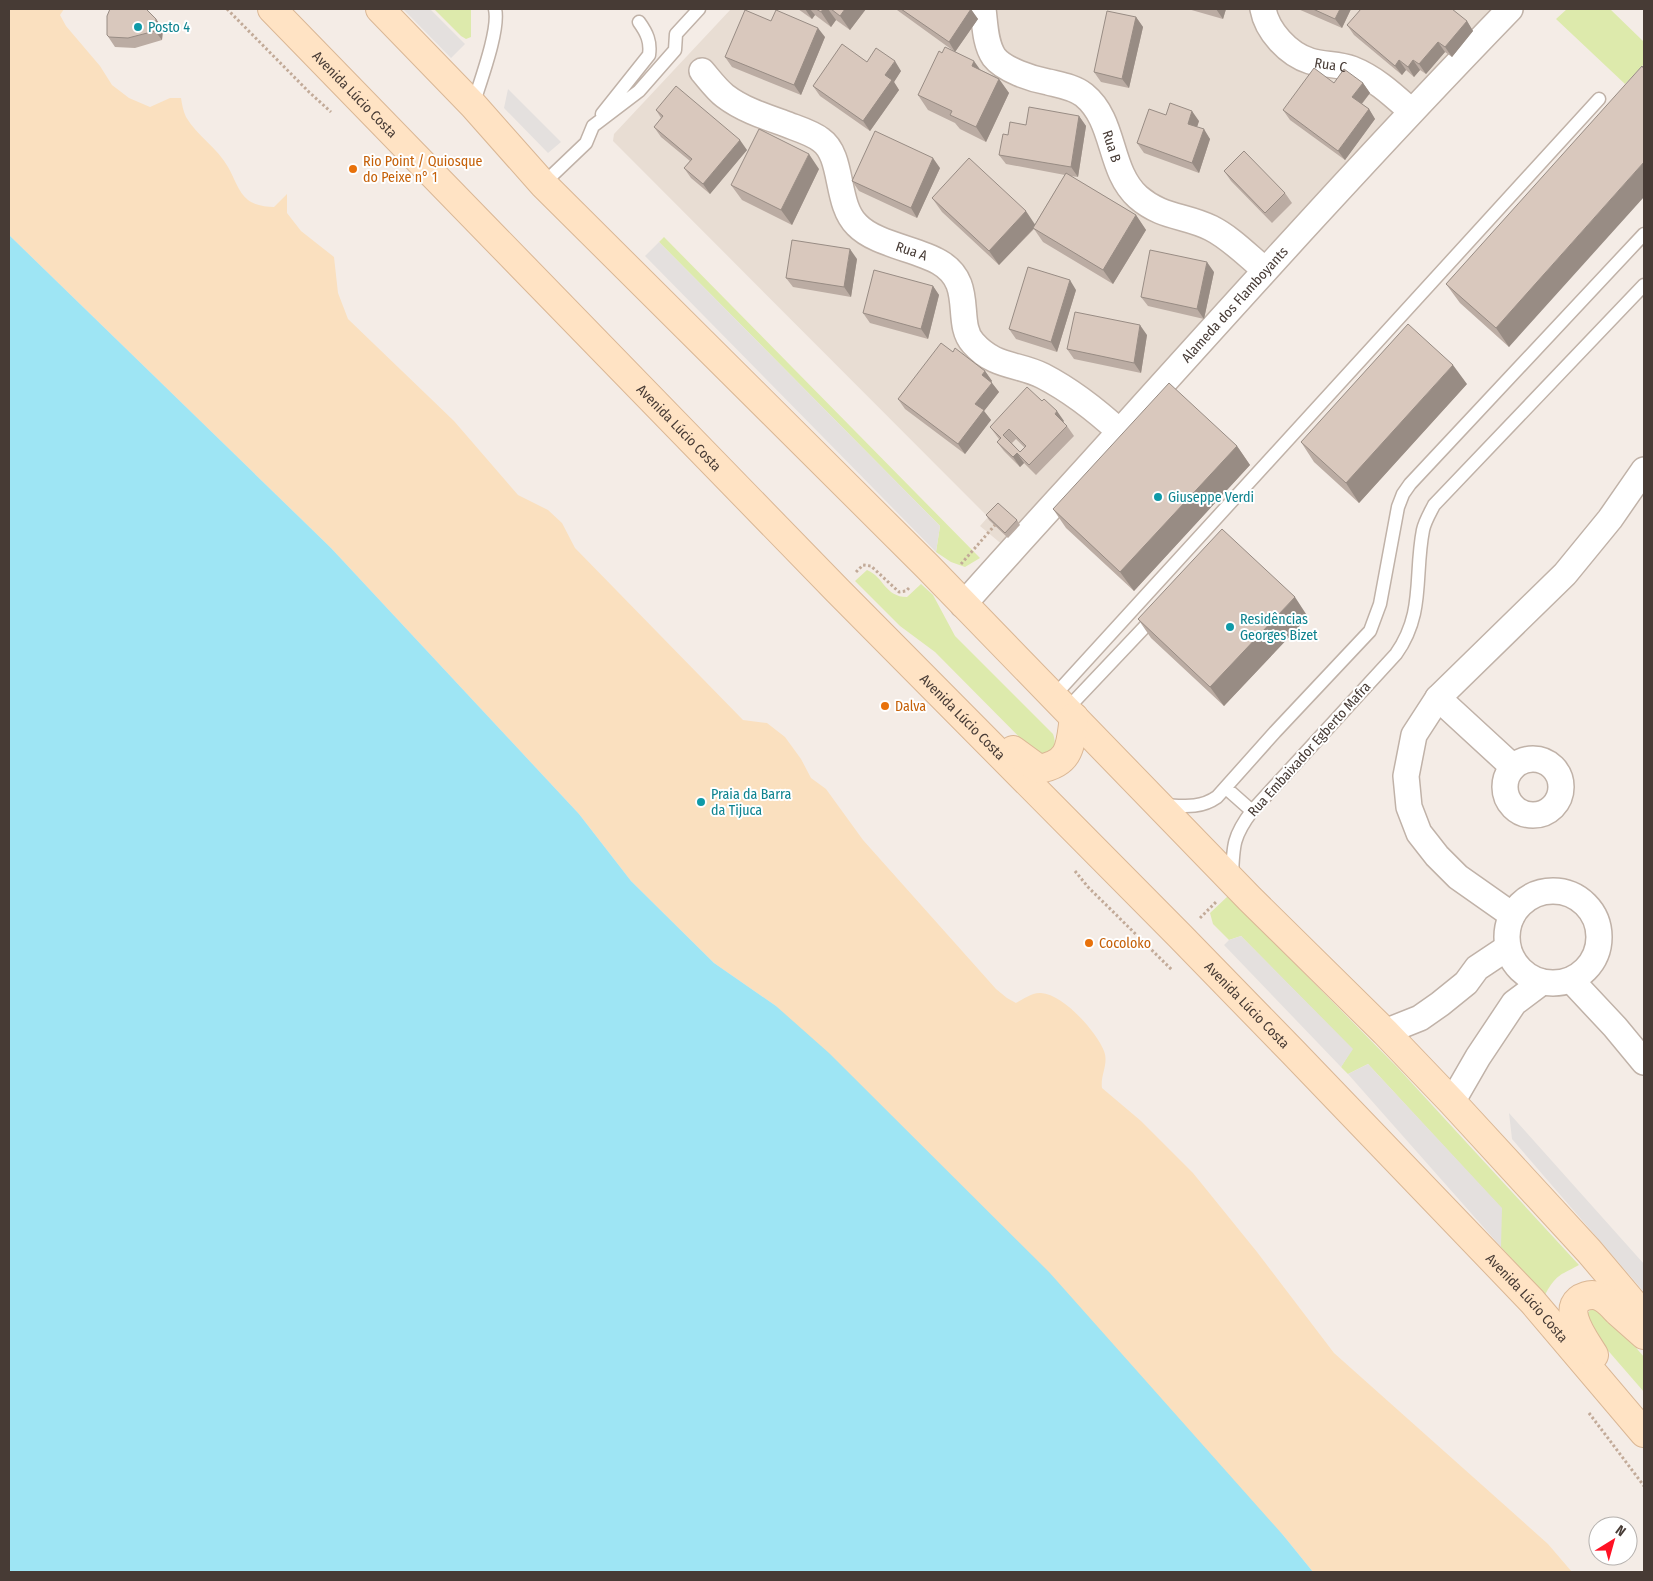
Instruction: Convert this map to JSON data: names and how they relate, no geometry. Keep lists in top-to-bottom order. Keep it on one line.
{"streets":{"main road":["Avenida Lúcio Costa"],"street":["Rua C","Rua B","Rua A","Alameda dos Flamboyants"],"lane":["Rua Embaixador Egberto Mafra"]},"crossings":[["Rua C","Alameda dos Flamboyants"],["Rua B","Alameda dos Flamboyants"],["Rua A","Alameda dos Flamboyants"]],"places":["Posto 4","Rio Point / Quiosque do Peixe n° 1","Giuseppe Verdi","Residências Georges Bizet","Dalva","Praia da Barra da Tijuca","Cocoloko"],"north":"top right"}
